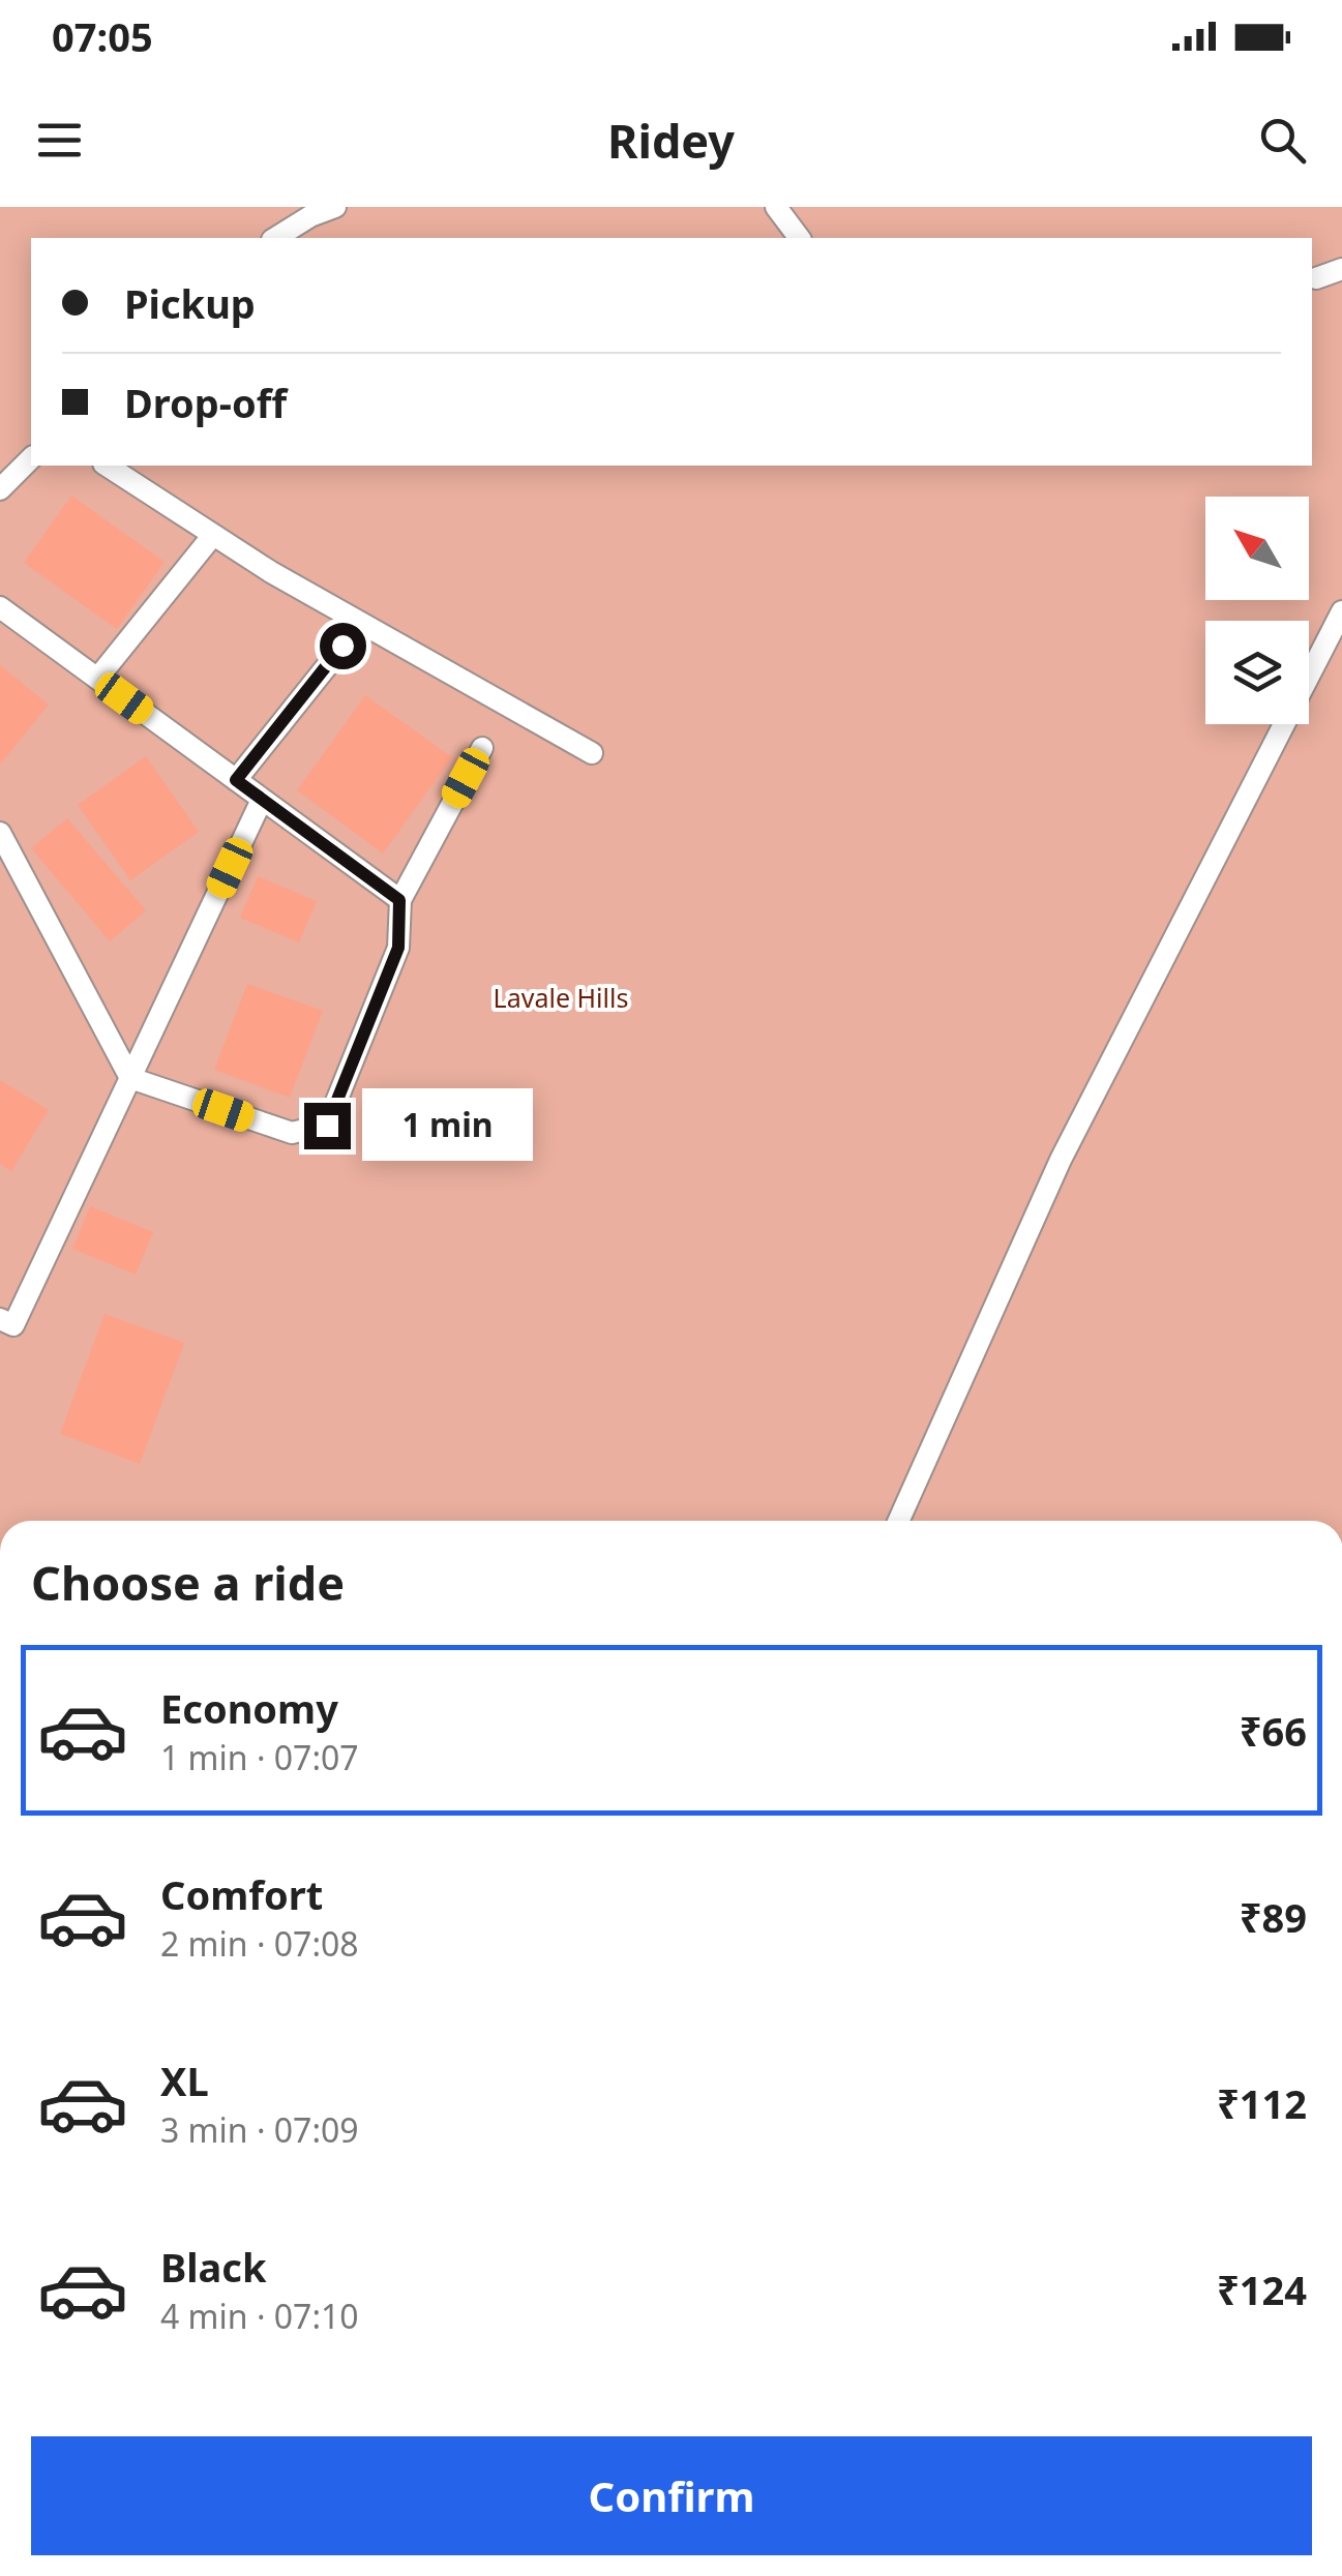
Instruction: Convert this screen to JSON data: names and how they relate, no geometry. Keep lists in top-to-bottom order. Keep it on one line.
{"parks":["Lavale Hills"],"north":"top left","page":{"status":"07:05","header":"Ridey","banner":["Pickup","Drop-off"],"bubble":"1 min","heading":"Choose a ride","list":[{"name":"Economy","note":"1 min · 07:07","value":"₹66"},{"name":"Comfort","note":"2 min · 07:08","value":"₹89"},{"name":"XL","note":"3 min · 07:09","value":"₹112"},{"name":"Black","note":"4 min · 07:10","value":"₹124"}],"buttons":"Confirm"}}
